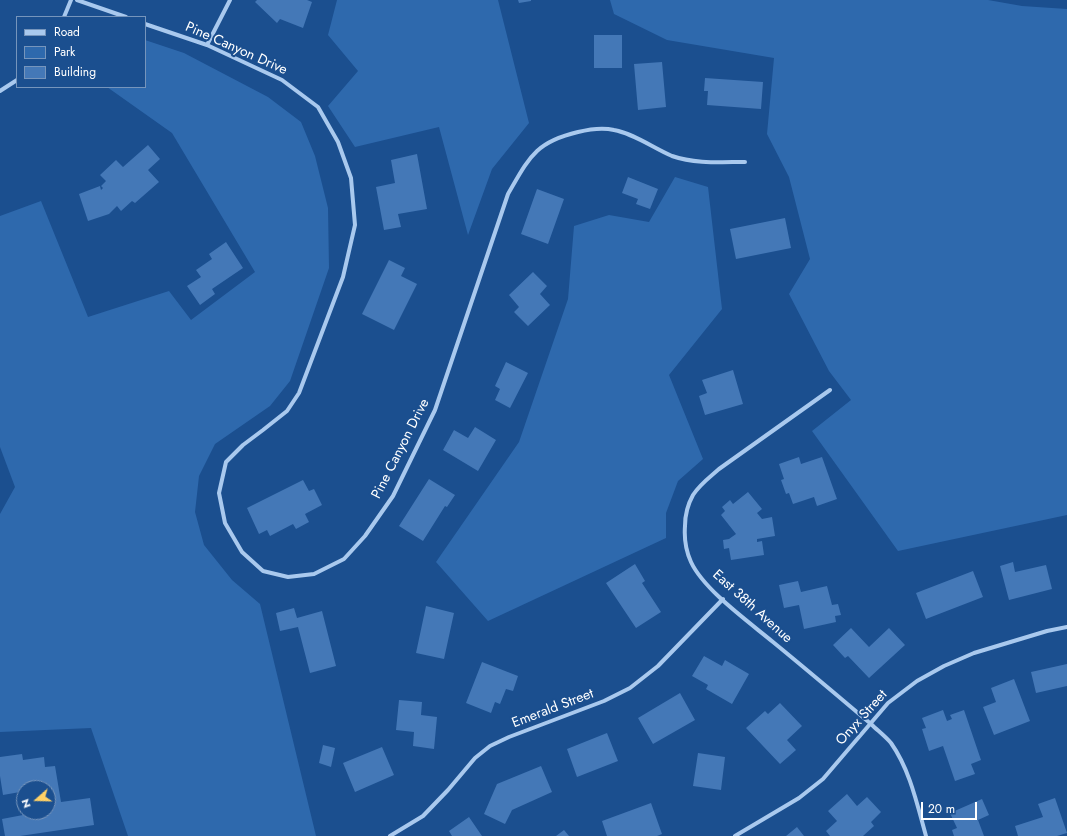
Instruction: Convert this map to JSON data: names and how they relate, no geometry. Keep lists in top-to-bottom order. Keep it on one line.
{"streets":{"street":["Pine Canyon Drive","East 38th Avenue","Emerald Street","Onyx Street"]},"crossings":[["East 38th Avenue","Emerald Street"],["East 38th Avenue","Onyx Street"]],"legend":["Road","Park","Building"],"scale_bar":"20 m","north":"left"}
